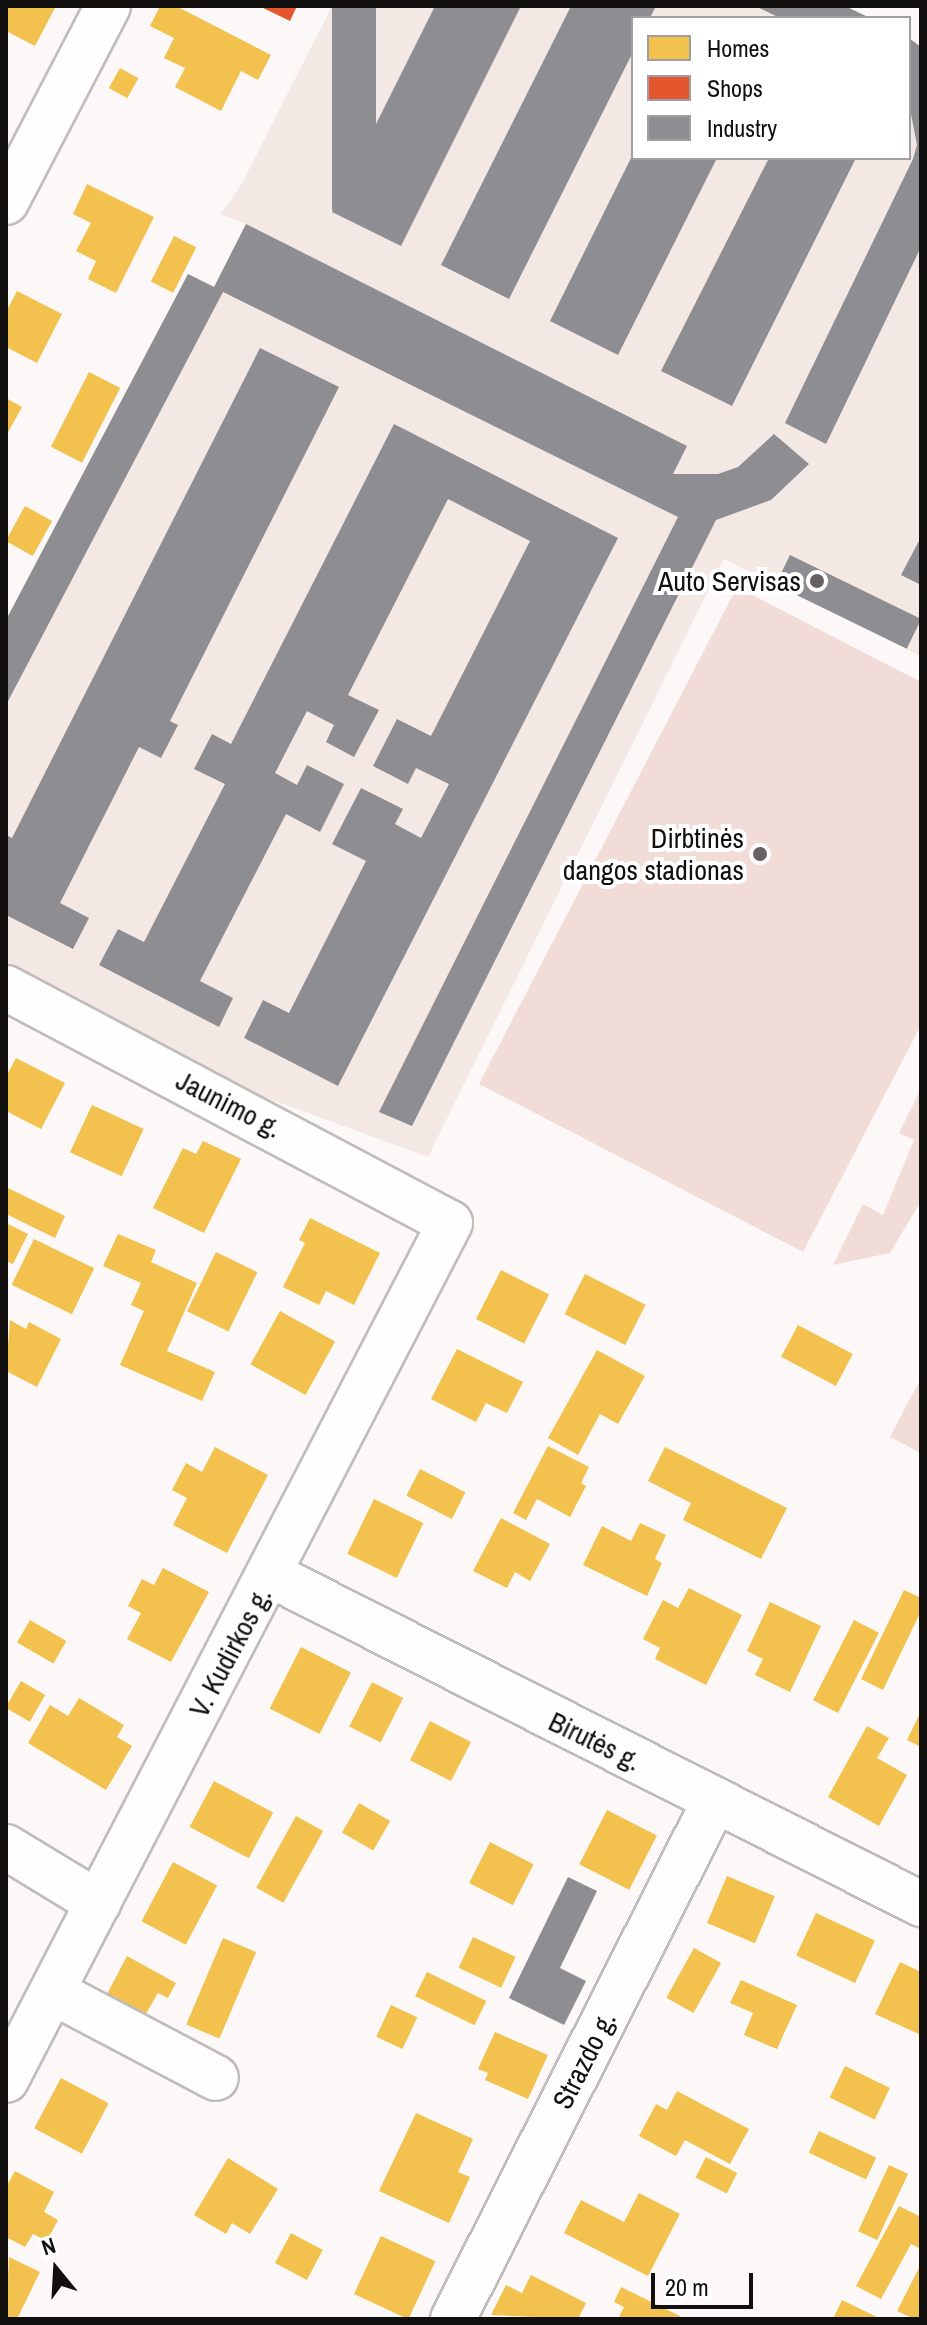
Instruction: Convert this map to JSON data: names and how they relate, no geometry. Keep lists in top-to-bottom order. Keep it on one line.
{"streets":{"street":["Jaunimo g.","V. Kudirkos g.","Birutės g.","Strazdo g."]},"crossings":[["Jaunimo g.","V. Kudirkos g."],["V. Kudirkos g.","Birutės g."],["Birutės g.","Strazdo g."]],"places":["Auto Servisas","Dirbtinės dangos stadionas"],"legend":["Homes","Shops","Industry"],"scale_bar":"20 m","north":"top"}
